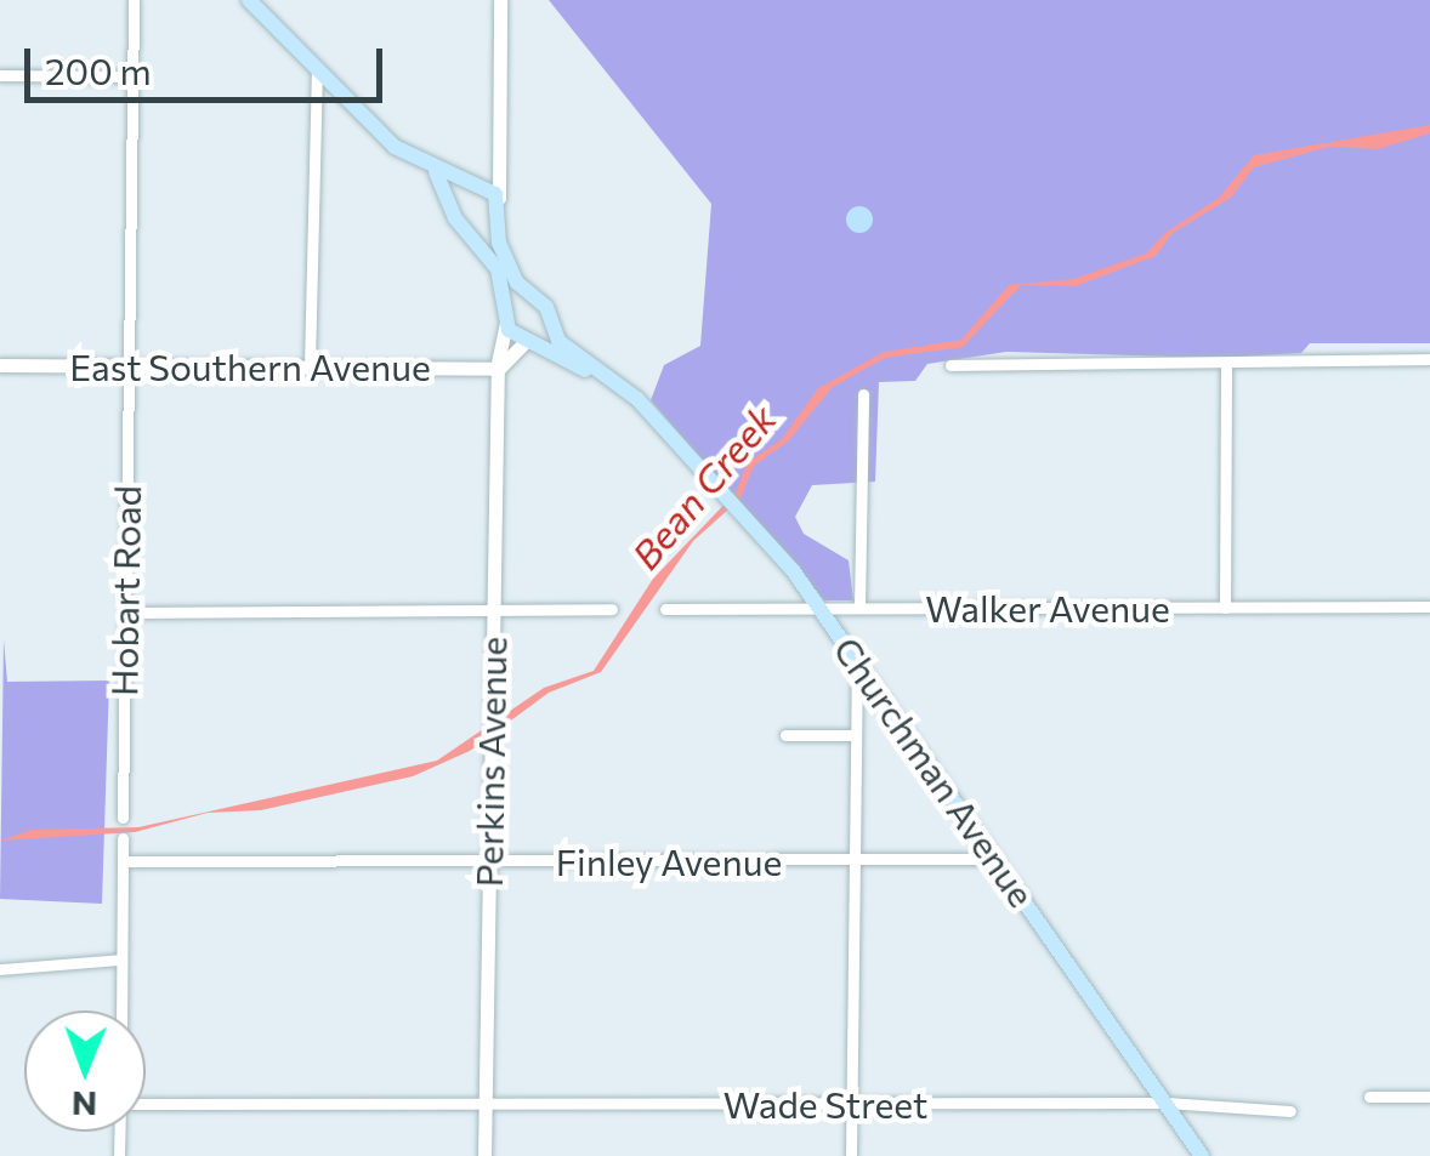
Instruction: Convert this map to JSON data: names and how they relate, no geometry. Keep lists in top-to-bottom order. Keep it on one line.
{"streets":{"main road":["Churchman Avenue"],"street":["East Southern Avenue","Hobart Road","Walker Avenue","Perkins Avenue","Finley Avenue","Wade Street"]},"crossings":[["East Southern Avenue","Hobart Road"],["East Southern Avenue","Perkins Avenue"],["Walker Avenue","Churchman Avenue"],["Perkins Avenue","Churchman Avenue"],["Perkins Avenue","Finley Avenue"],["Perkins Avenue","Wade Street"],["Churchman Avenue","Finley Avenue"],["Churchman Avenue","Wade Street"]],"water":["Bean Creek"],"scale_bar":"200 m","north":"bottom"}
